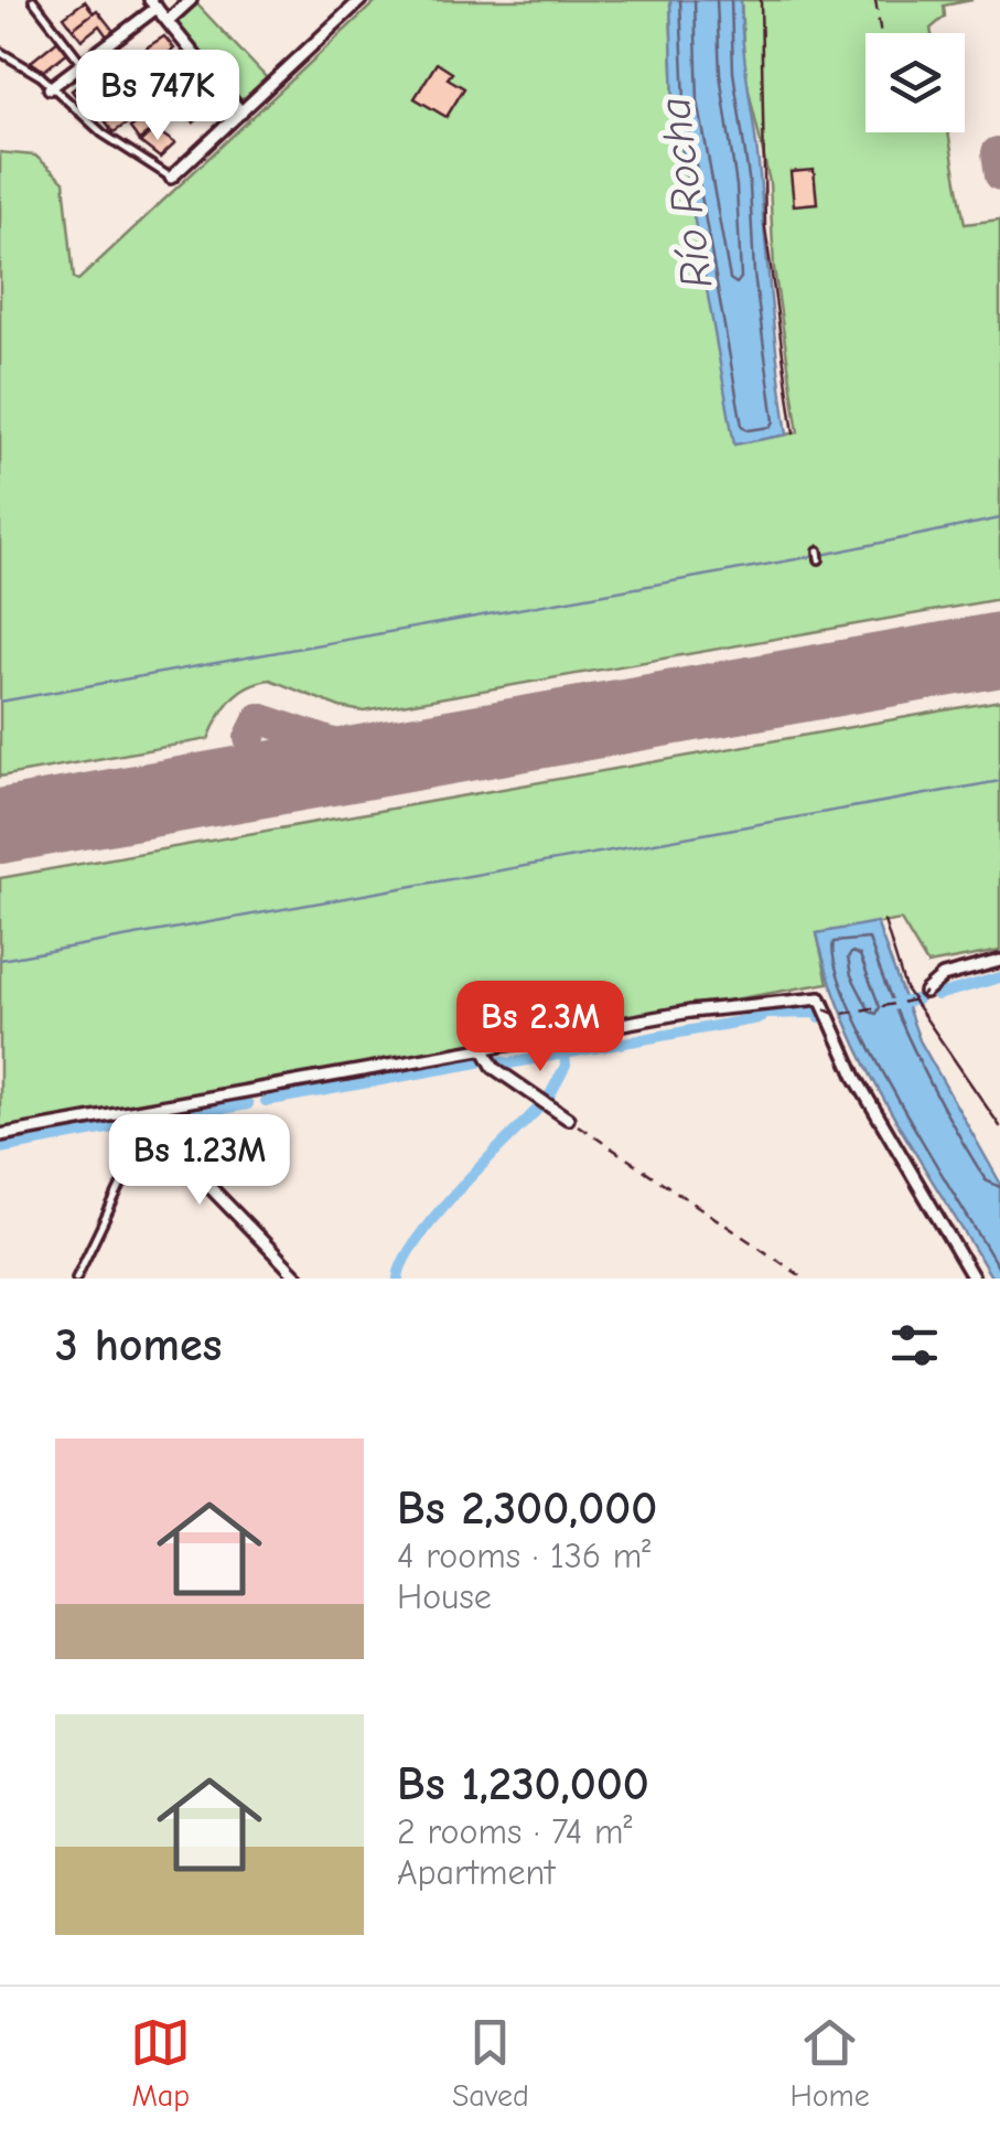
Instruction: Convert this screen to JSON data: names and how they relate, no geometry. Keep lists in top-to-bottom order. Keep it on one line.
{"water":["Río Rocha"],"page":{"price":["Bs 747K","Bs 2.3M","Bs 1.23M"],"heading":"3 homes","list":[{"name":"Bs 2,300,000","note":"4 rooms · 136 m² · House"},{"name":"Bs 1,230,000","note":"2 rooms · 74 m² · Apartment"}],"tabs":["Map","Saved","Home"]}}
